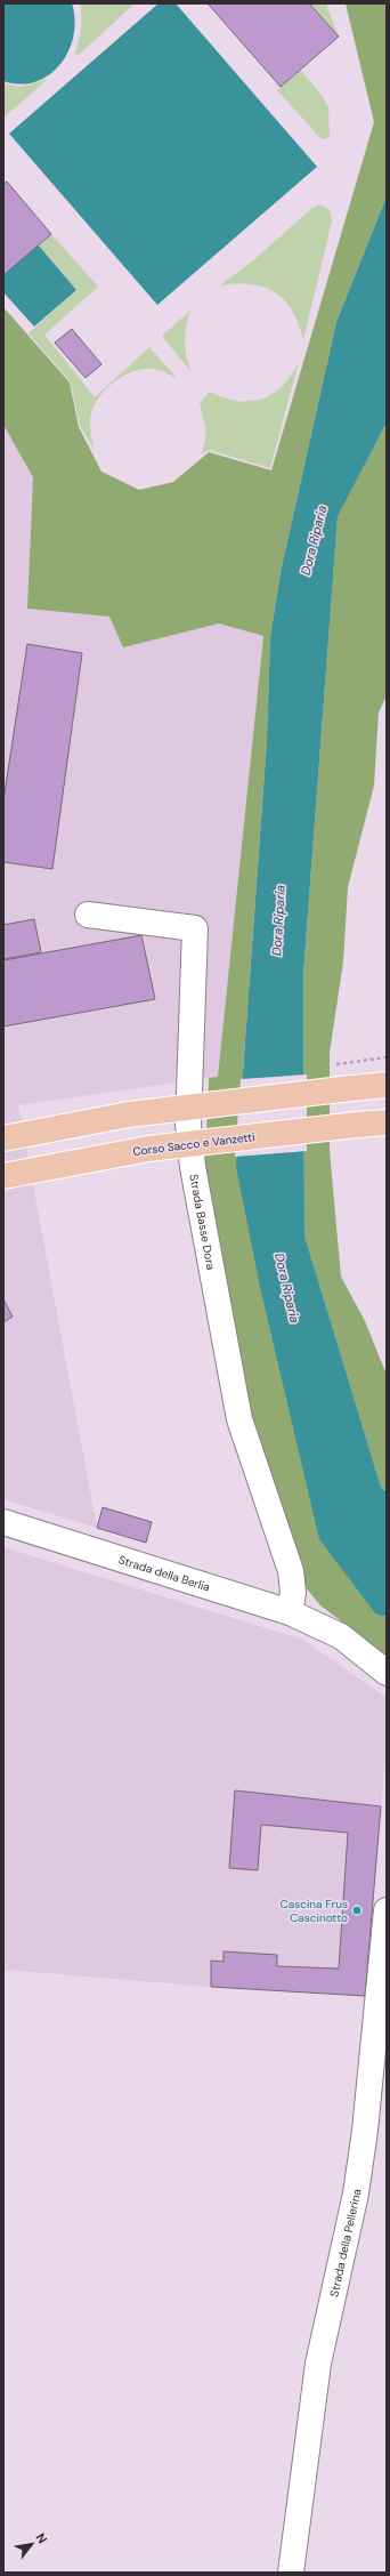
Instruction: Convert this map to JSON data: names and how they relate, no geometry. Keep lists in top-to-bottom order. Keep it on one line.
{"streets":{"main road":["Corso Sacco e Vanzetti"],"street":["Strada Basse Dora","Strada della Berlia","Strada della Pellerina"]},"crossings":[["Strada Basse Dora","Strada della Berlia"]],"water":["Dora Riparia"],"places":["Cascina Frus Cascinotto"],"north":"top right"}
